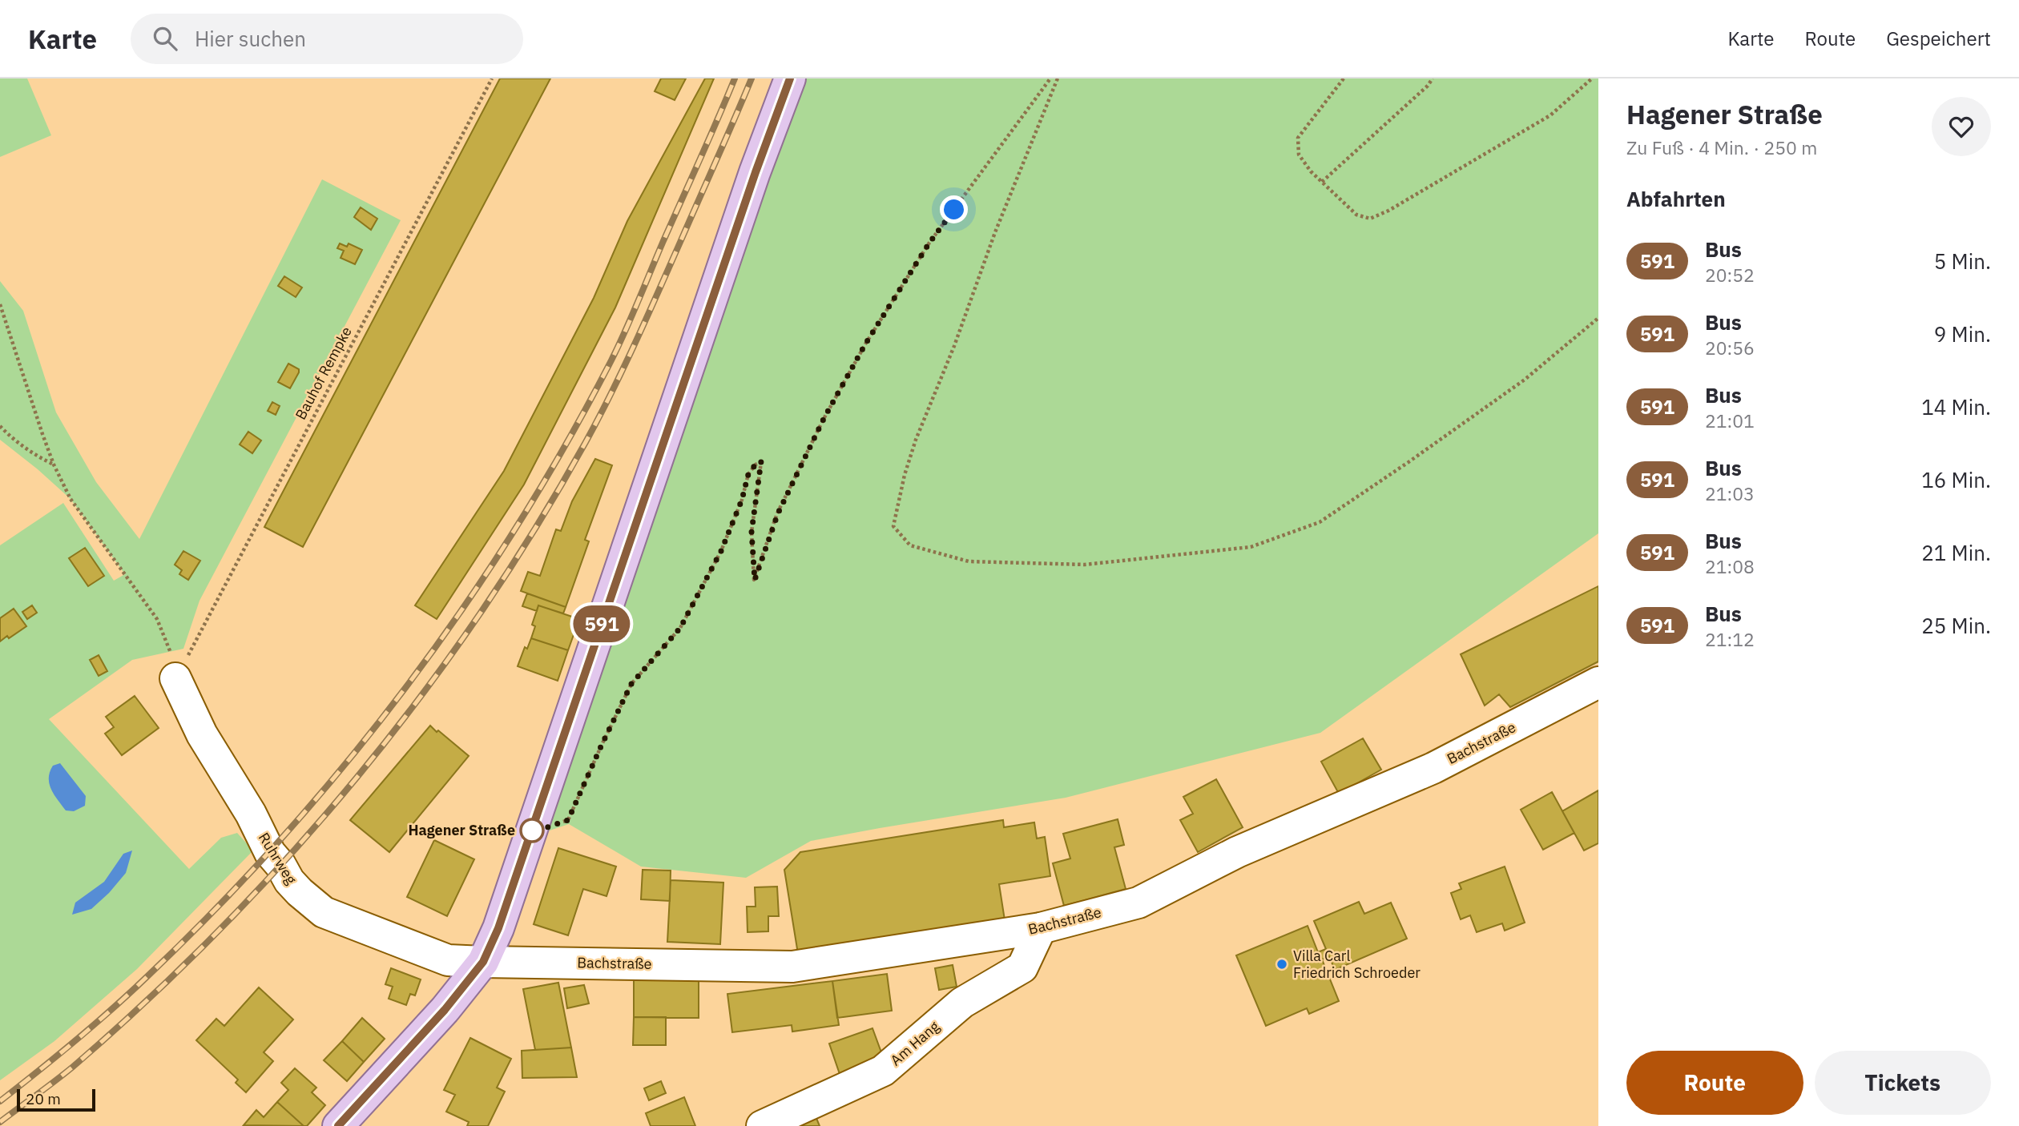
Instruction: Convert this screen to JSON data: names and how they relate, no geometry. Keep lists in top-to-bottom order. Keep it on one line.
{"streets":{"street":["Bachstraße","Ruhrweg","Am Hang"],"path":["Bauhof Rempke"]},"crossings":[["Bauhof Rempke","Ruhrweg"],["Bachstraße","Ruhrweg"],["Bachstraße","Am Hang"]],"places":["Hagener Straße","Villa Carl Friedrich Schroeder"],"lines":["bus line 591"],"scale_bar":"20 m","page":{"header":"Karte","search":"Hier suchen","nav":["Karte","Route","Gespeichert"],"on_map":"591","heading":[["Hagener Straße","Zu Fuß · 4 Min. · 250 m"],"Abfahrten"],"list":[{"mark":"591","name":"Bus","note":"20:52","value":"5 Min."},{"mark":"591","name":"Bus","note":"20:56","value":"9 Min."},{"mark":"591","name":"Bus","note":"21:01","value":"14 Min."},{"mark":"591","name":"Bus","note":"21:03","value":"16 Min."},{"mark":"591","name":"Bus","note":"21:08","value":"21 Min."},{"mark":"591","name":"Bus","note":"21:12","value":"25 Min."}],"buttons":["Route","Tickets"],"scale":"20 m"}}
